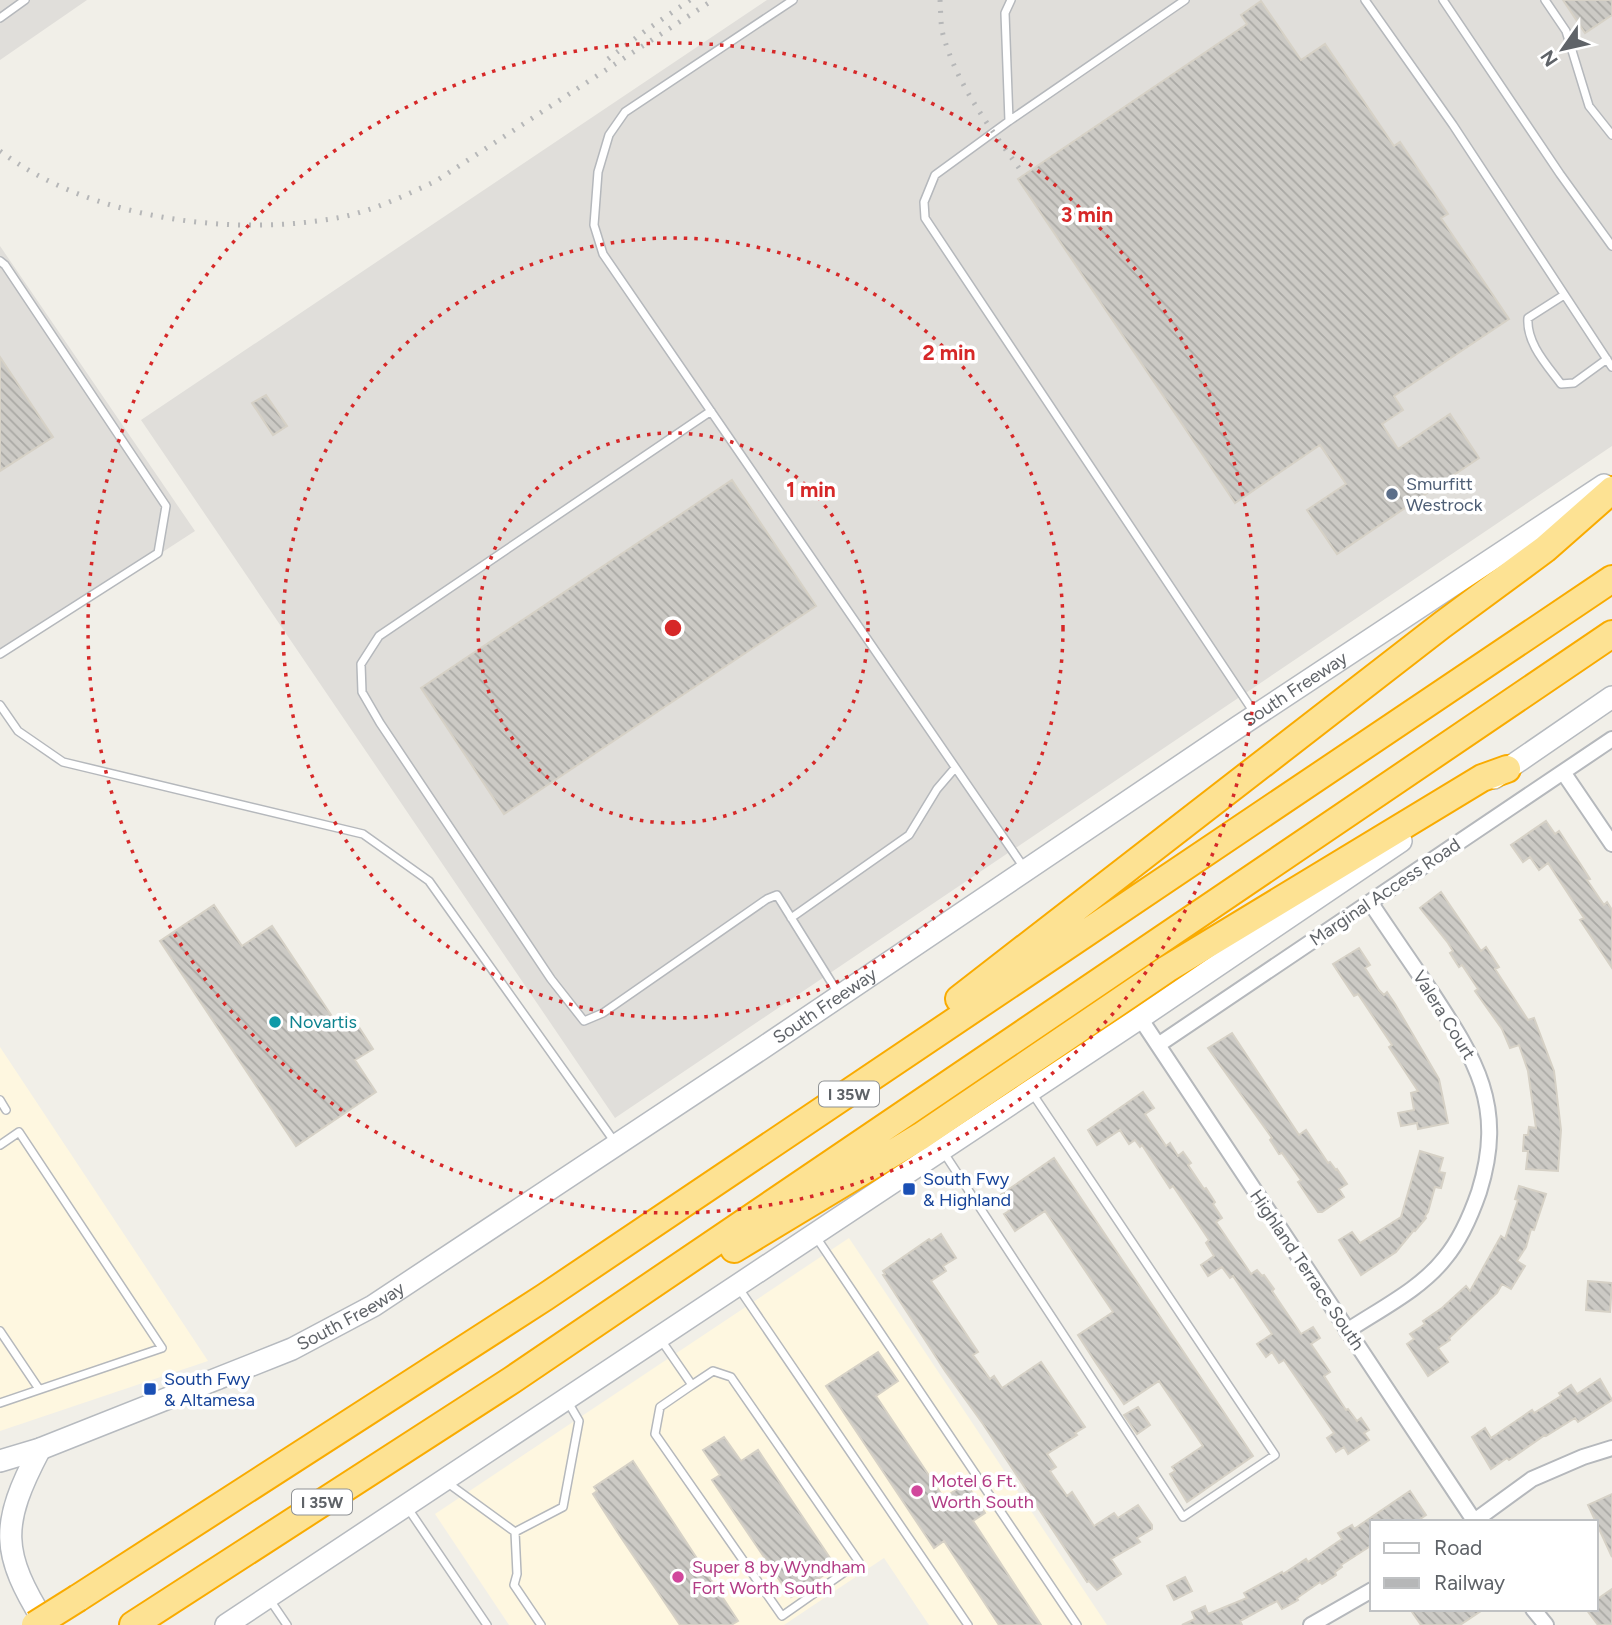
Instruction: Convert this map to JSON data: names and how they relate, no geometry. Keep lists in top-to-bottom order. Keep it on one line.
{"streets":{"highway":["I 35W"],"main road":["South Freeway"],"street":["Marginal Access Road","Valera Court","Highland Terrace South"]},"crossings":[["Marginal Access Road","Valera Court"],["Marginal Access Road","Highland Terrace South"],["Valera Court","Highland Terrace South"]],"places":{"other":["Smurfitt Westrock","Novartis","Motel 6 Ft. Worth South","Super 8 by Wyndham Fort Worth South"],"transit":["South Fwy & Highland","South Fwy & Altamesa"]},"legend":["Road","Railway"],"north":"bottom left","rings":["3 min","2 min","1 min"]}
